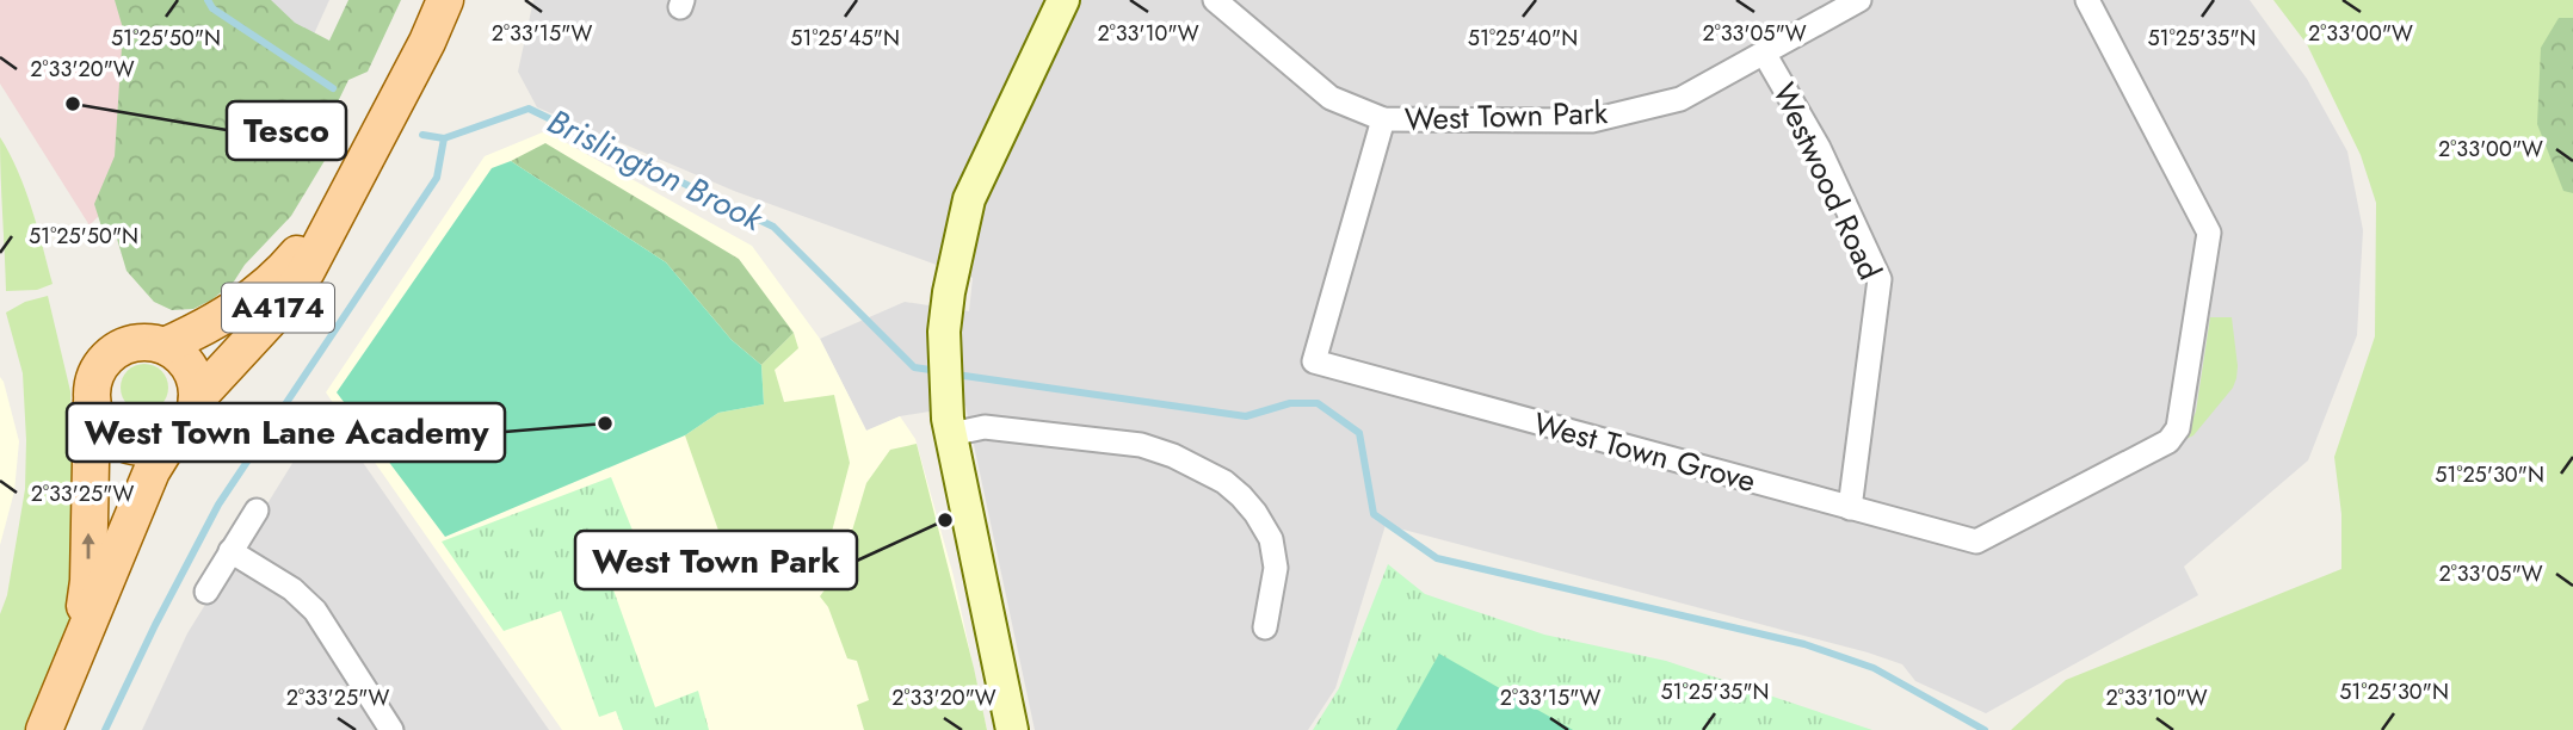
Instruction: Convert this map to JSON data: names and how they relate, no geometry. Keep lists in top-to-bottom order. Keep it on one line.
{"streets":{"main road":["A4174"],"street":["West Town Park","Westwood Road","West Town Grove"]},"crossings":[["West Town Park","Westwood Road"],["West Town Park","West Town Grove"],["Westwood Road","West Town Grove"]],"water":["Brislington Brook"],"places":["Tesco","West Town Lane Academy","West Town Park"],"coordinates":["2°33'15\"W","2°33'10\"W","2°33'05\"W","2°33'00\"W","51°25'50\"N","51°25'45\"N","51°25'40\"N","51°25'35\"N","2°33'20\"W","51°25'30\"N","2°33'25\"W"]}
